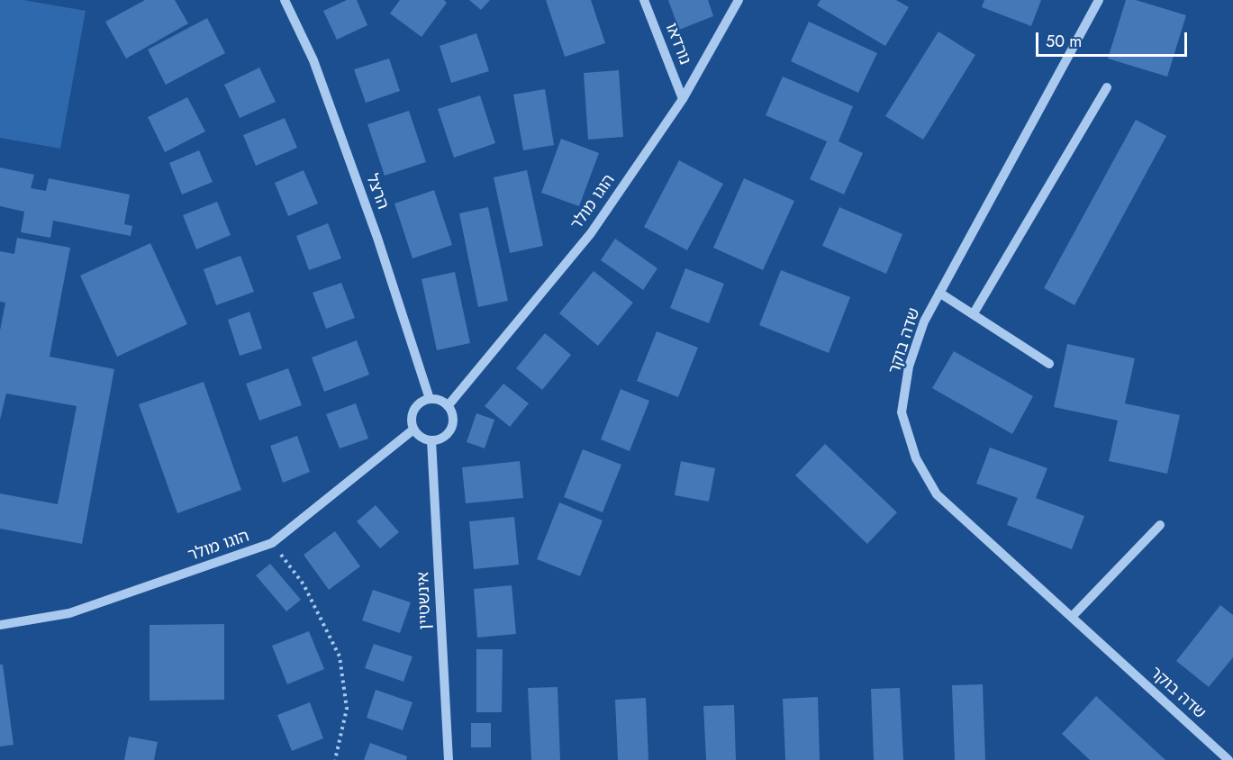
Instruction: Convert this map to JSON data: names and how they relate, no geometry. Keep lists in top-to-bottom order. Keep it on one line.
{"streets":{"street":["נורדאו","הרצל","הוגו מולר","שדה בוקר","אינשטיין"]},"crossings":[["נורדאו","הוגו מולר"],["הרצל","הוגו מולר"],["הרצל","אינשטיין"],["הוגו מולר","אינשטיין"]],"scale_bar":"50 m"}
